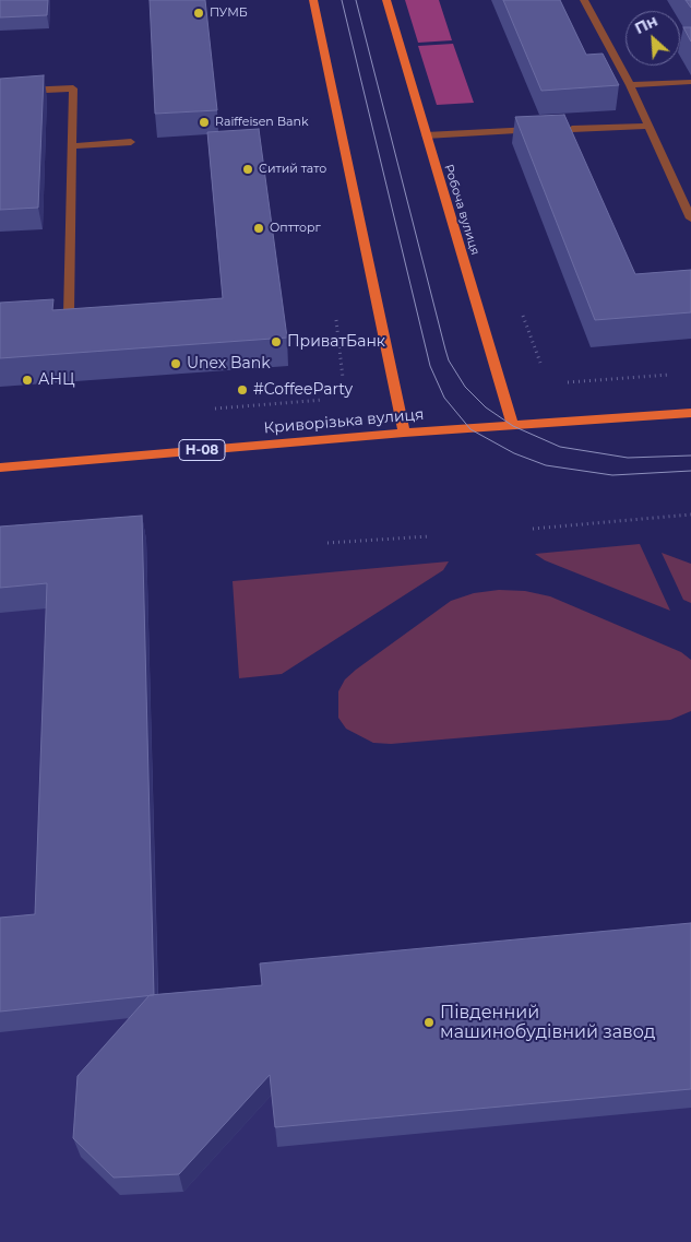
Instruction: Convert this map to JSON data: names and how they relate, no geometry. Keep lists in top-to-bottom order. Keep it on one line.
{"streets":{"main road":["Робоча вулиця","Криворізька вулиця","Н-08"]},"crossings":[["Робоча вулиця","Криворізька вулиця"]],"places":["ПУМБ","Raiffeisen Bank","Ситий тато","Оптторг","ПриватБанк","Unex Bank","АНЦ","#CoffeeParty","Південний машинобудівний завод"],"north":"top left"}
